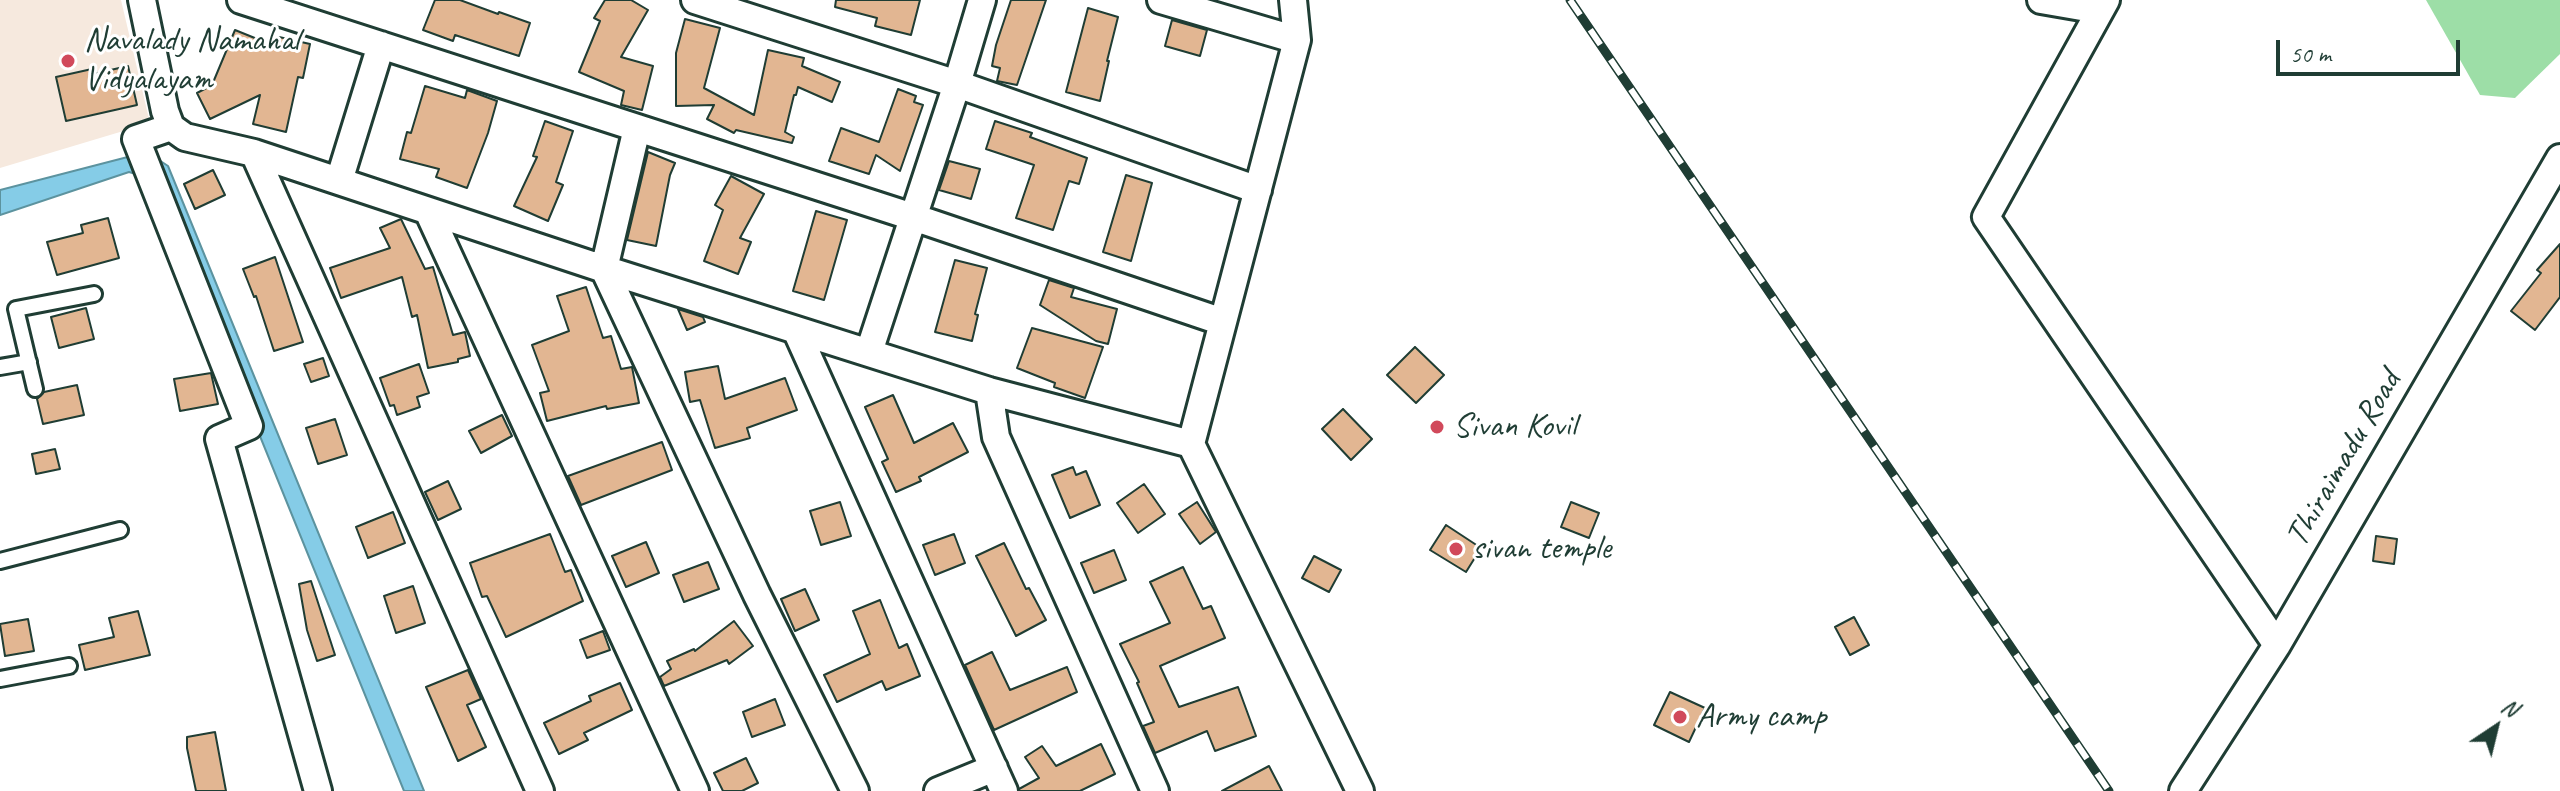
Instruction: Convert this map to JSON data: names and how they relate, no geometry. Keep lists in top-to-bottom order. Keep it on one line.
{"streets":{"street":["Thiraimadu Road"]},"places":["Navalady Namahal Vidyalayam","Sivan Kovil","sivan temple","Army camp"],"scale_bar":"50 m","north":"top right"}
